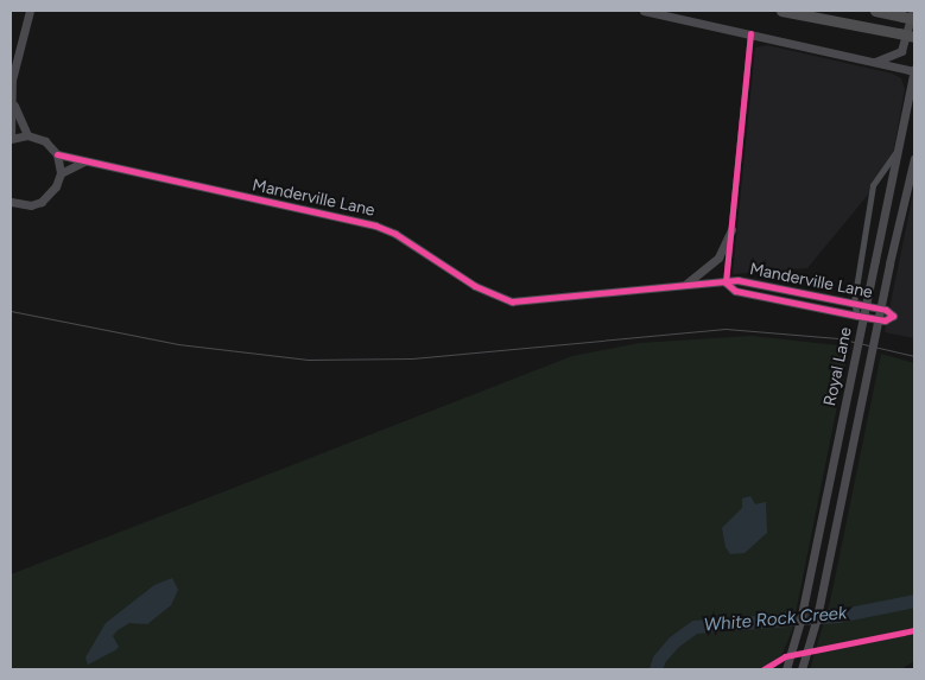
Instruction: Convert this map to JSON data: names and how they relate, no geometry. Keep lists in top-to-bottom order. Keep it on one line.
{"streets":{"main road":["Manderville Lane","Royal Lane"]},"crossings":[["Manderville Lane","Royal Lane"]],"water":["White Rock Creek"]}
